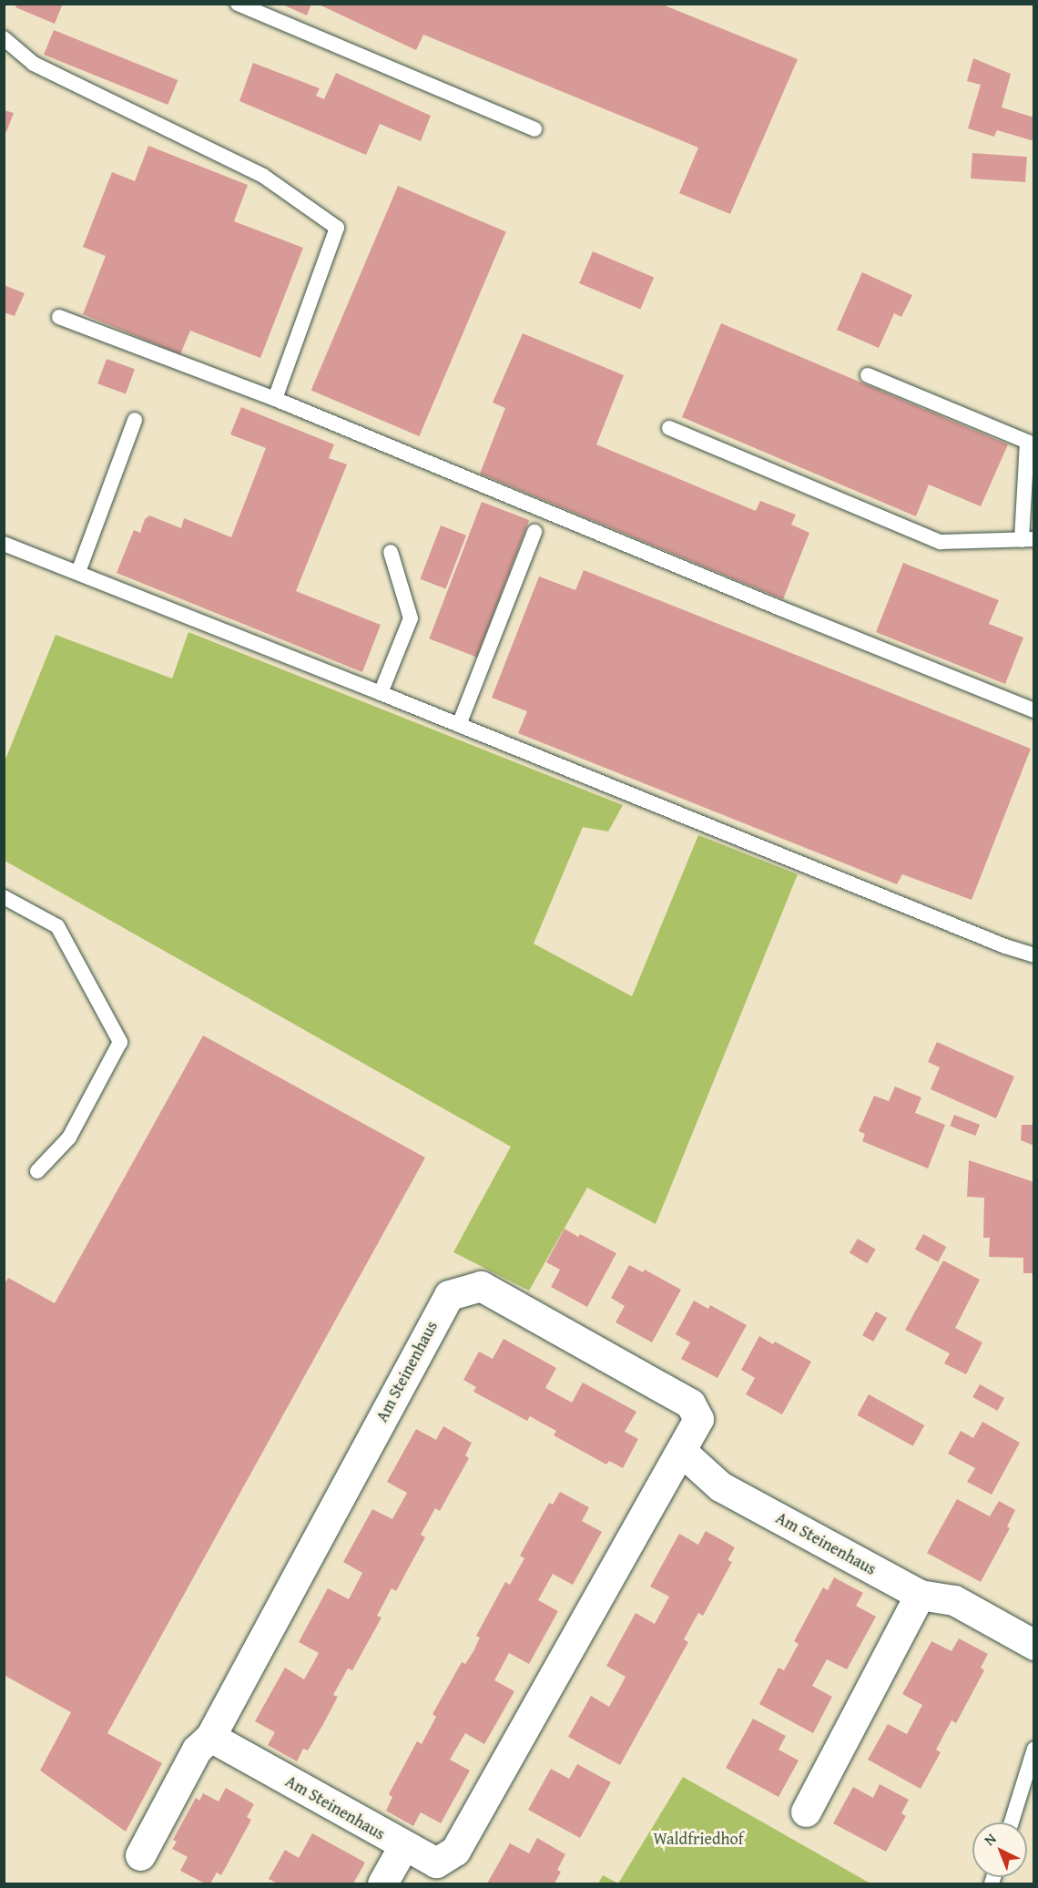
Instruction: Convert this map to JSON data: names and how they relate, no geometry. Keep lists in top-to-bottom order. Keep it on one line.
{"streets":{"street":["Am Steinenhaus"]},"parks":["Waldfriedhof"],"north":"top left"}
